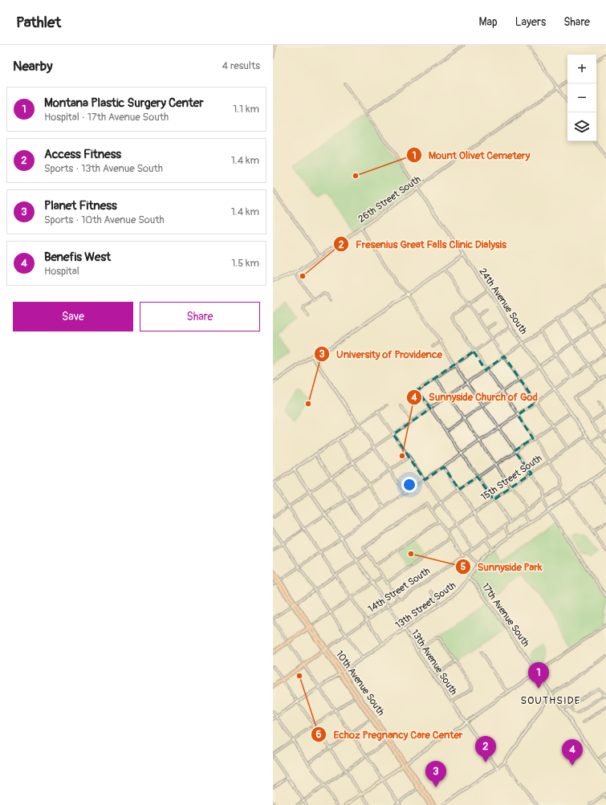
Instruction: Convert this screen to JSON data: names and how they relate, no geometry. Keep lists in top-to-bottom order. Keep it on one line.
{"streets":{"main road":["14th Street South","10th Avenue South"],"street":["26th Street South","24th Avenue South","15th Street South","13th Street South","17th Avenue South","13th Avenue South"]},"crossings":[["26th Street South","24th Avenue South"],["24th Avenue South","15th Street South"],["14th Street South","13th Avenue South"],["14th Street South","10th Avenue South"],["13th Street South","17th Avenue South"],["13th Street South","13th Avenue South"],["13th Street South","10th Avenue South"]],"districts":["SOUTHSIDE"],"places":["Mount Olivet Cemetery","Fresenius Great Falls Clinic Dialysis","University of Providence","Sunnyside Church of God","Sunnyside Park","Echoz Pregnancy Care Center"],"page":{"header":"Pathlet","nav":["Map","Layers","Share"],"heading":["Nearby","4 results"],"map_buttons":["+","−"],"list":[{"mark":"1","name":"Montana Plastic Surgery Center","note":"Hospital · 17th Avenue South","value":"1.1 km"},{"mark":"2","name":"Access Fitness","note":"Sports · 13th Avenue South","value":"1.4 km"},{"mark":"3","name":"Planet Fitness","note":"Sports · 10th Avenue South","value":"1.4 km"},{"mark":"4","name":"Benefis West","note":"Hospital","value":"1.5 km"}],"buttons":["Save","Share"],"pins":["1","2","4","3"]}}
